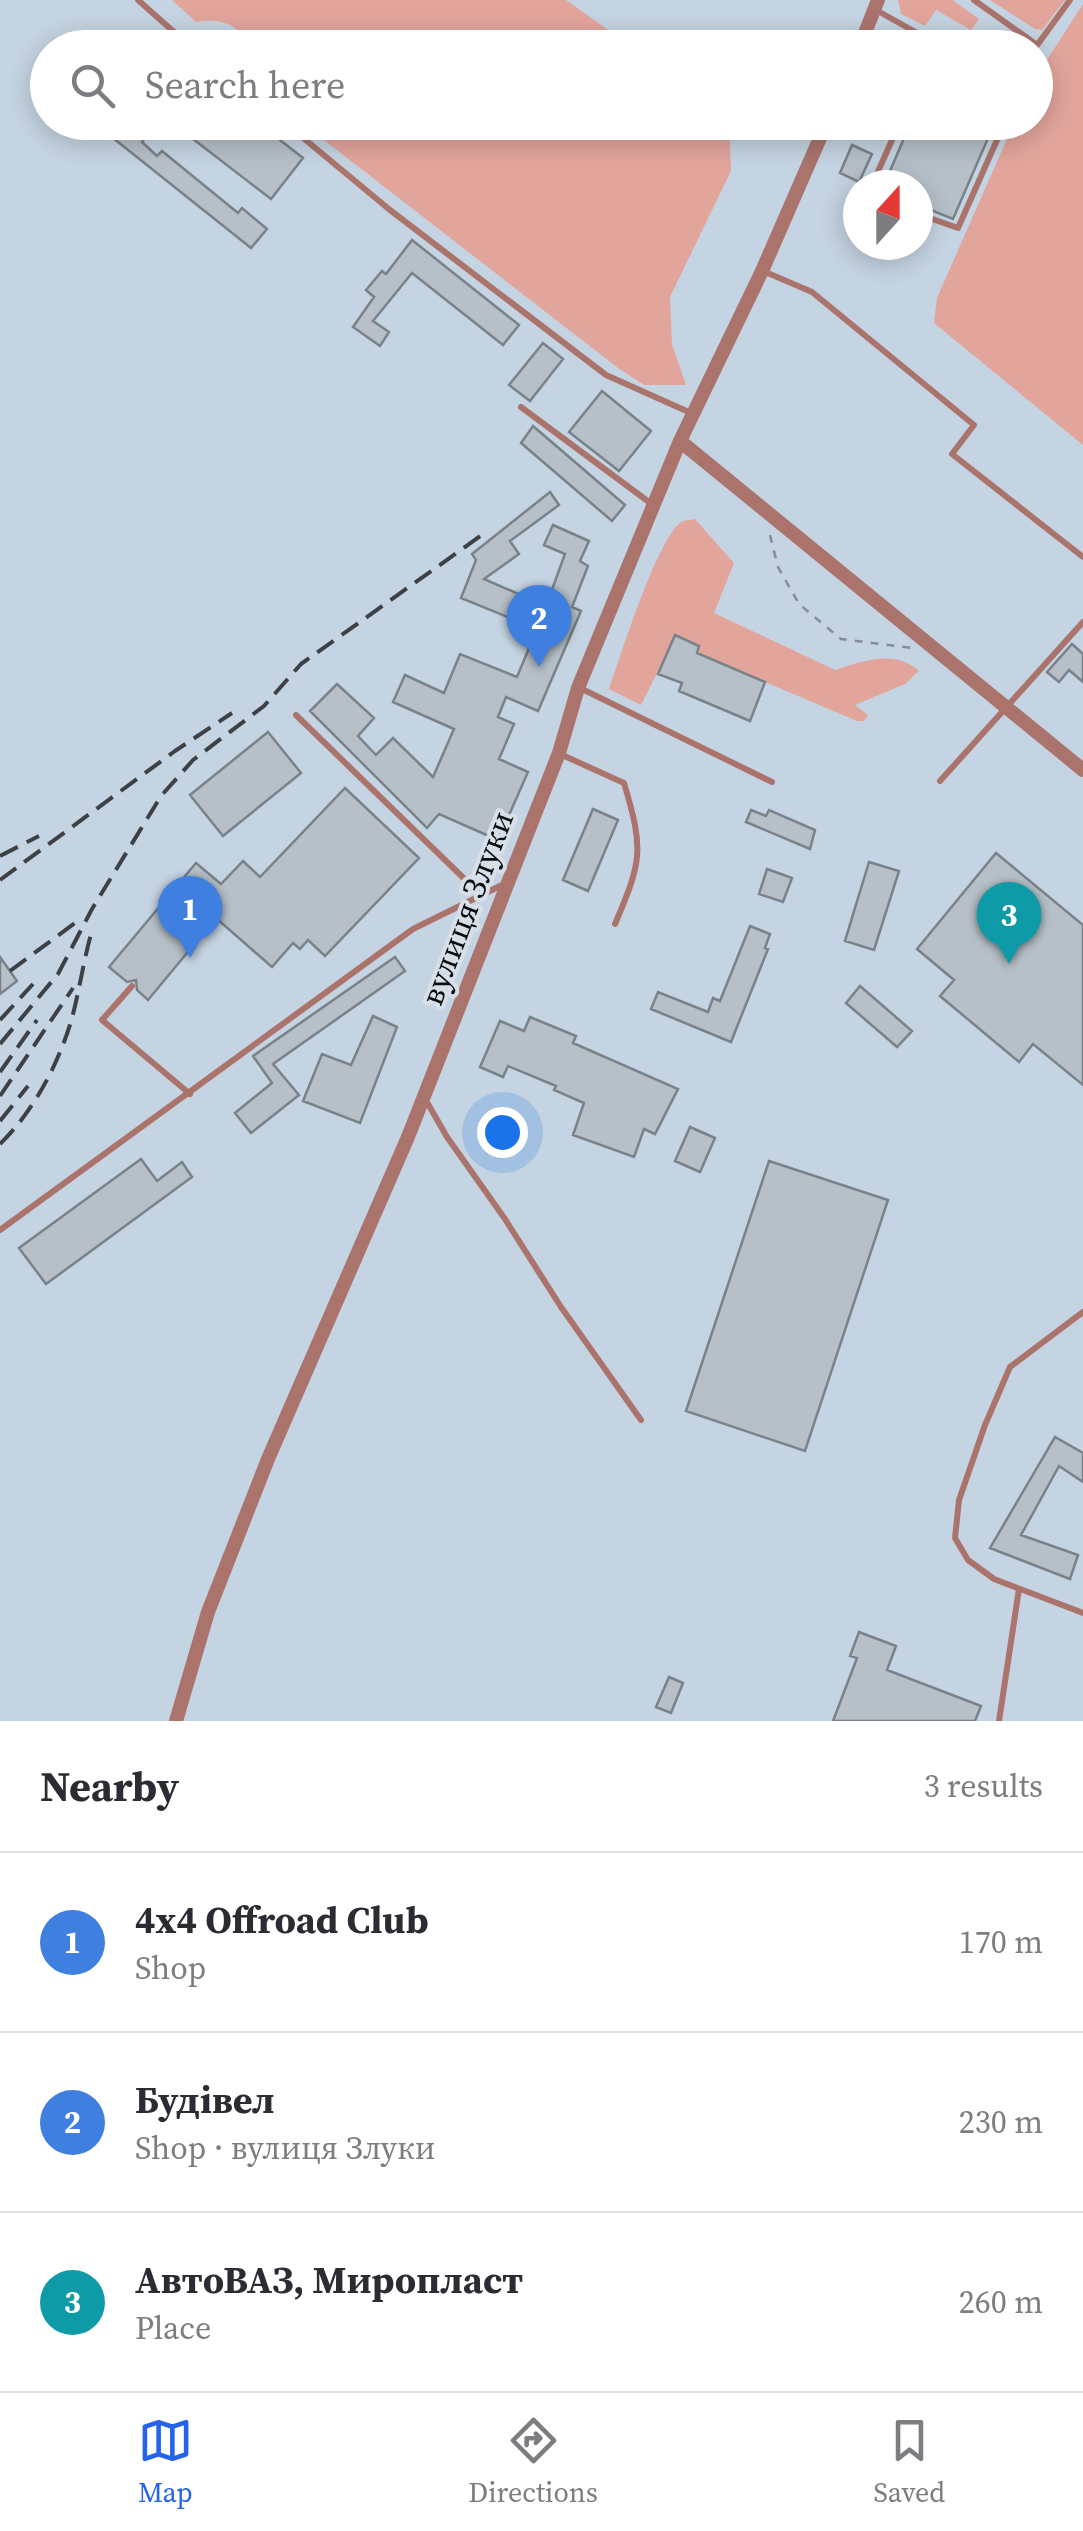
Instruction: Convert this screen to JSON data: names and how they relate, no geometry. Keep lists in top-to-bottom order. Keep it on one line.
{"streets":{"street":["вулиця Злуки"]},"north":"top","page":{"search":"Search here","pins":["2","1","3"],"heading":["Nearby","3 results"],"list":[{"mark":"1","name":"4x4 Offroad Club","note":"Shop","value":"170 m"},{"mark":"2","name":"Будівел","note":"Shop · вулиця Злуки","value":"230 m"},{"mark":"3","name":"АвтоВАЗ, Миропласт","note":"Place","value":"260 m"}],"nav":["Map","Directions","Saved"]}}
